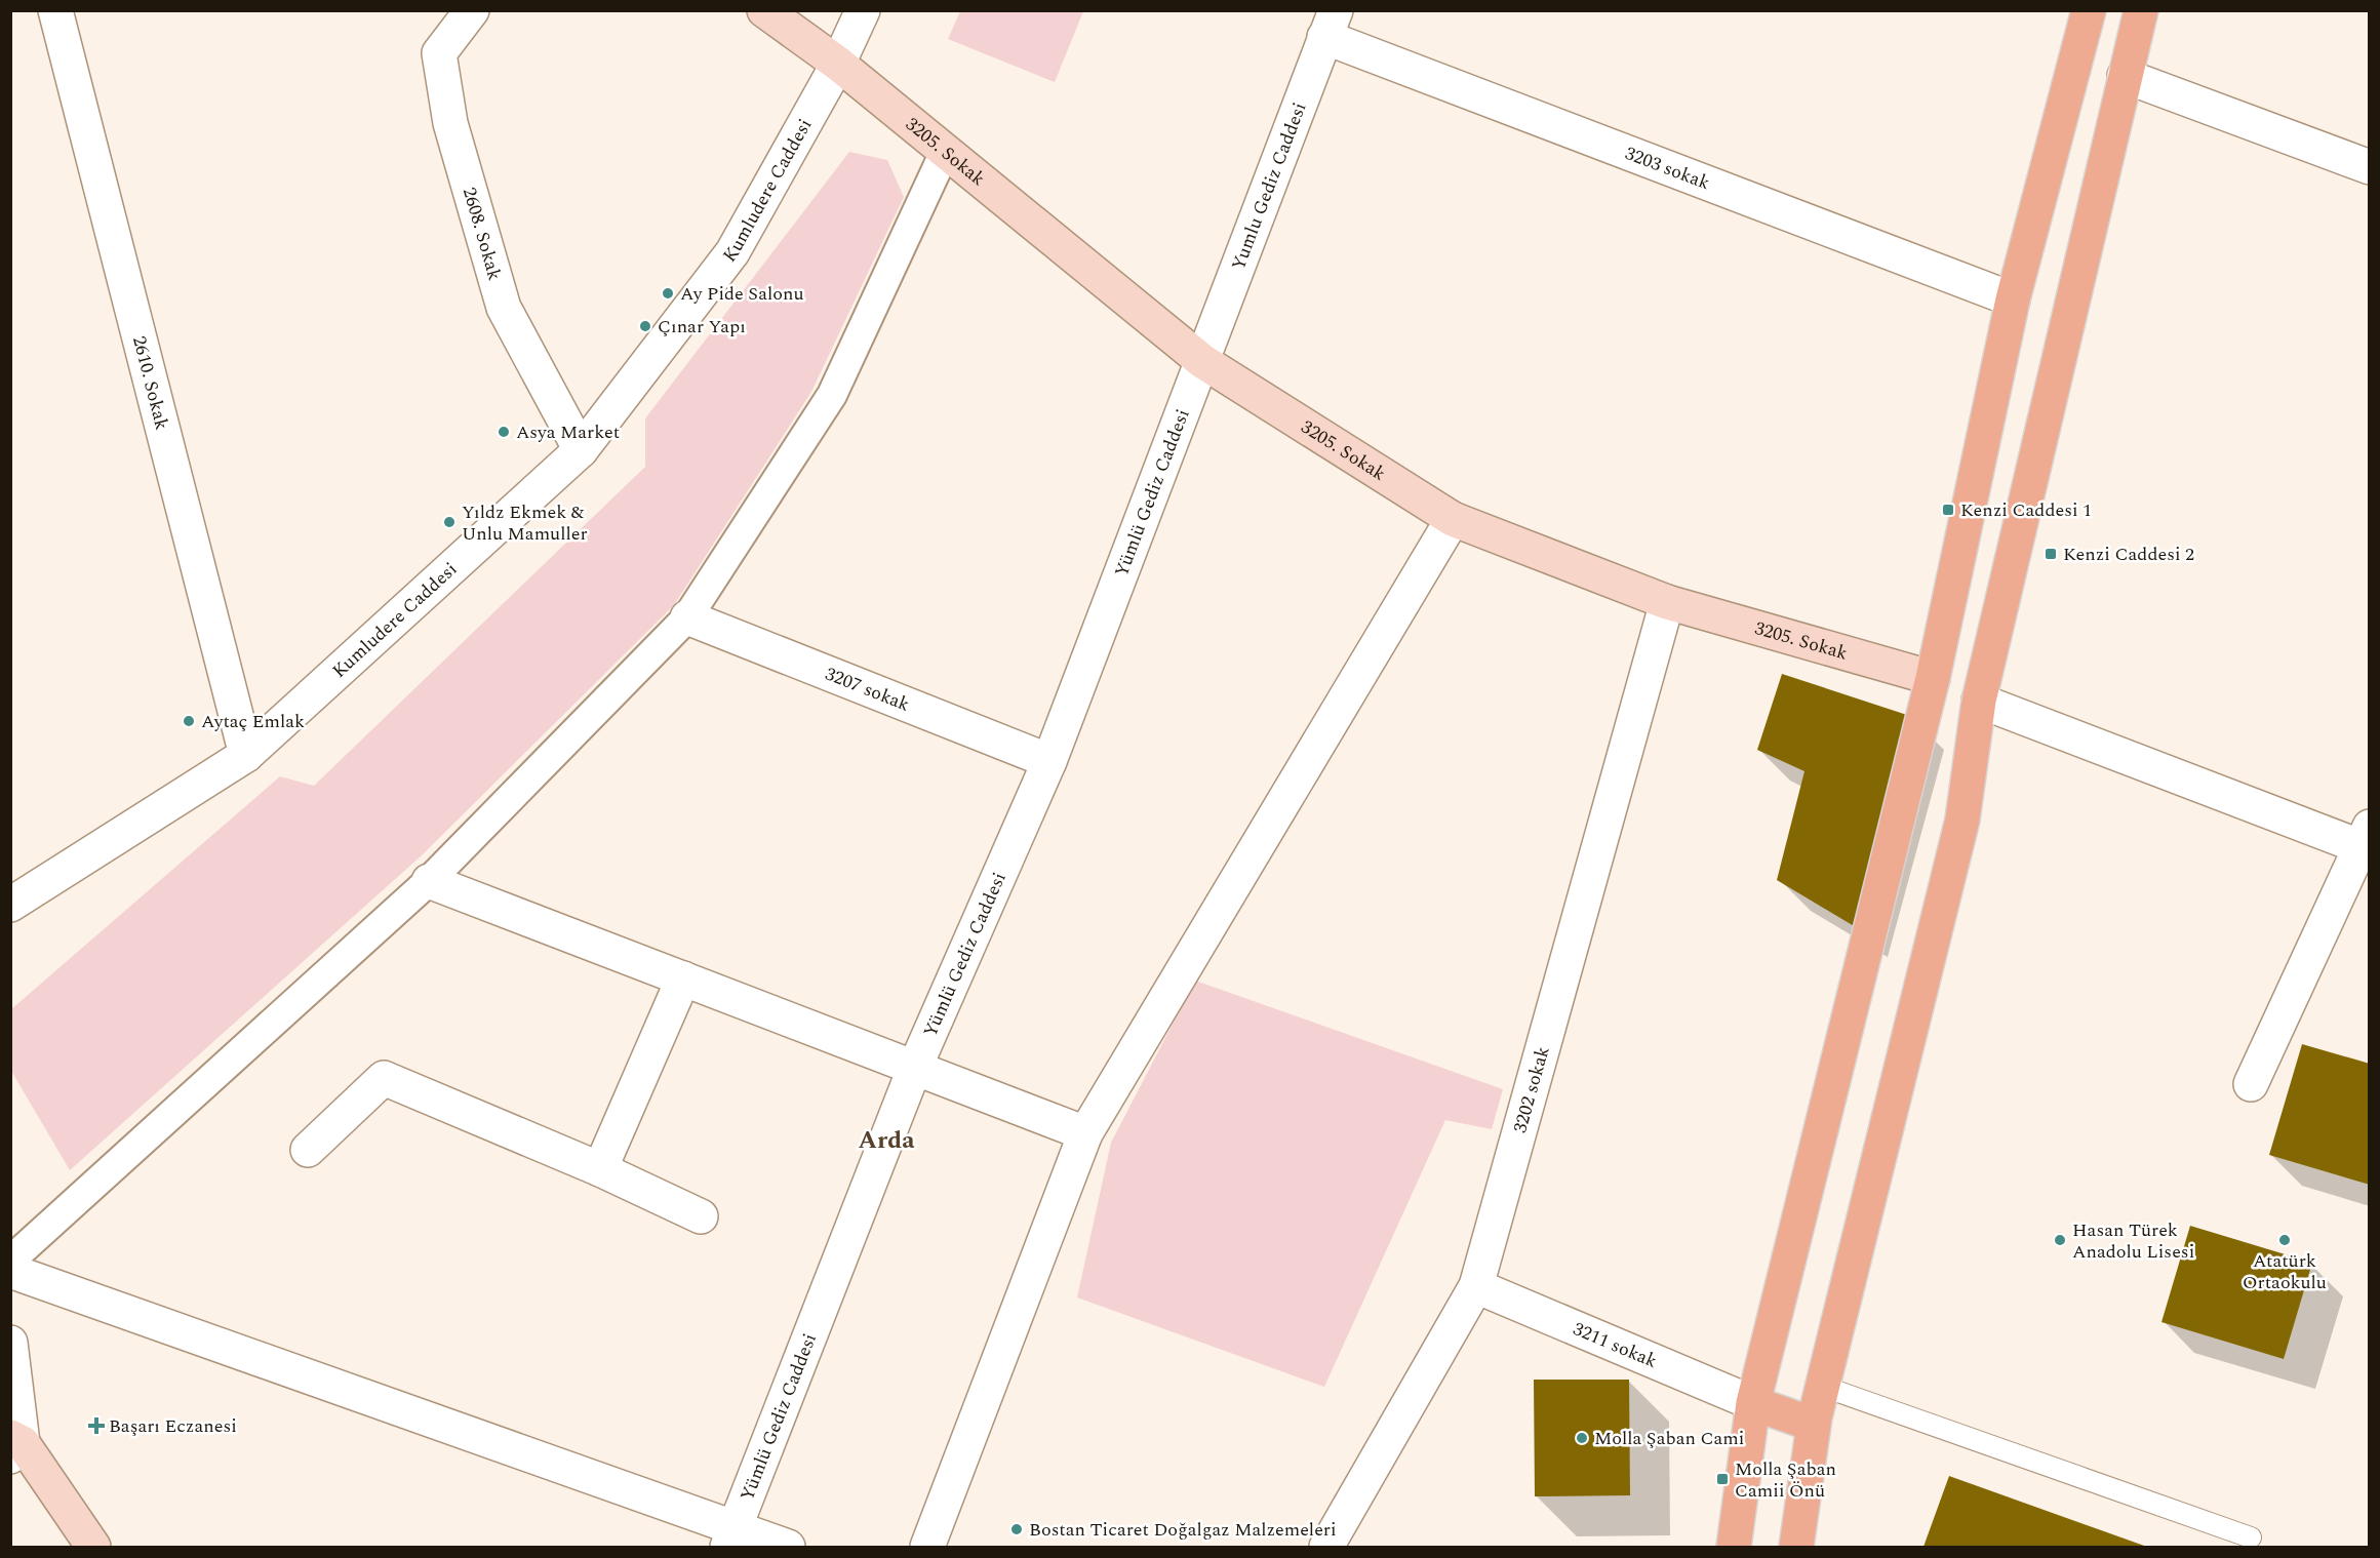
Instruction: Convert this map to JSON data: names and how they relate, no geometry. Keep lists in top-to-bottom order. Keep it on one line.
{"streets":{"main road":["3205. Sokak"],"street":["3203 sokak","Yumlu Gediz Caddesi","Kumludere Caddesi","2608. Sokak","2610. Sokak","Yümlü Gediz Caddesi","3207 sokak","3202 sokak","3211 sokak"]},"crossings":[["3205. Sokak","Yumlu Gediz Caddesi"],["3205. Sokak","Kumludere Caddesi"],["3205. Sokak","Yümlü Gediz Caddesi"],["3205. Sokak","3202 sokak"],["3203 sokak","Yumlu Gediz Caddesi"],["Yumlu Gediz Caddesi","Yümlü Gediz Caddesi"],["Kumludere Caddesi","2608. Sokak"],["Kumludere Caddesi","2610. Sokak"],["Yümlü Gediz Caddesi","3207 sokak"],["3202 sokak","3211 sokak"]],"districts":["Arda"],"places":{"other":["Ay Pide Salonu","Çınar Yapı","Asya Market","Yıldz Ekmek & Unlu Mamuller","Aytaç Emlak","Hasan Türek Anadolu Lisesi","Atatürk Ortaokulu","Molla Şaban Cami","Bostan Ticaret Doğalgaz Malzemeleri"],"transit":["Kenzi Caddesi 1","Kenzi Caddesi 2","Molla Şaban Camii Önü"],"health":["Başarı Eczanesi"]}}
